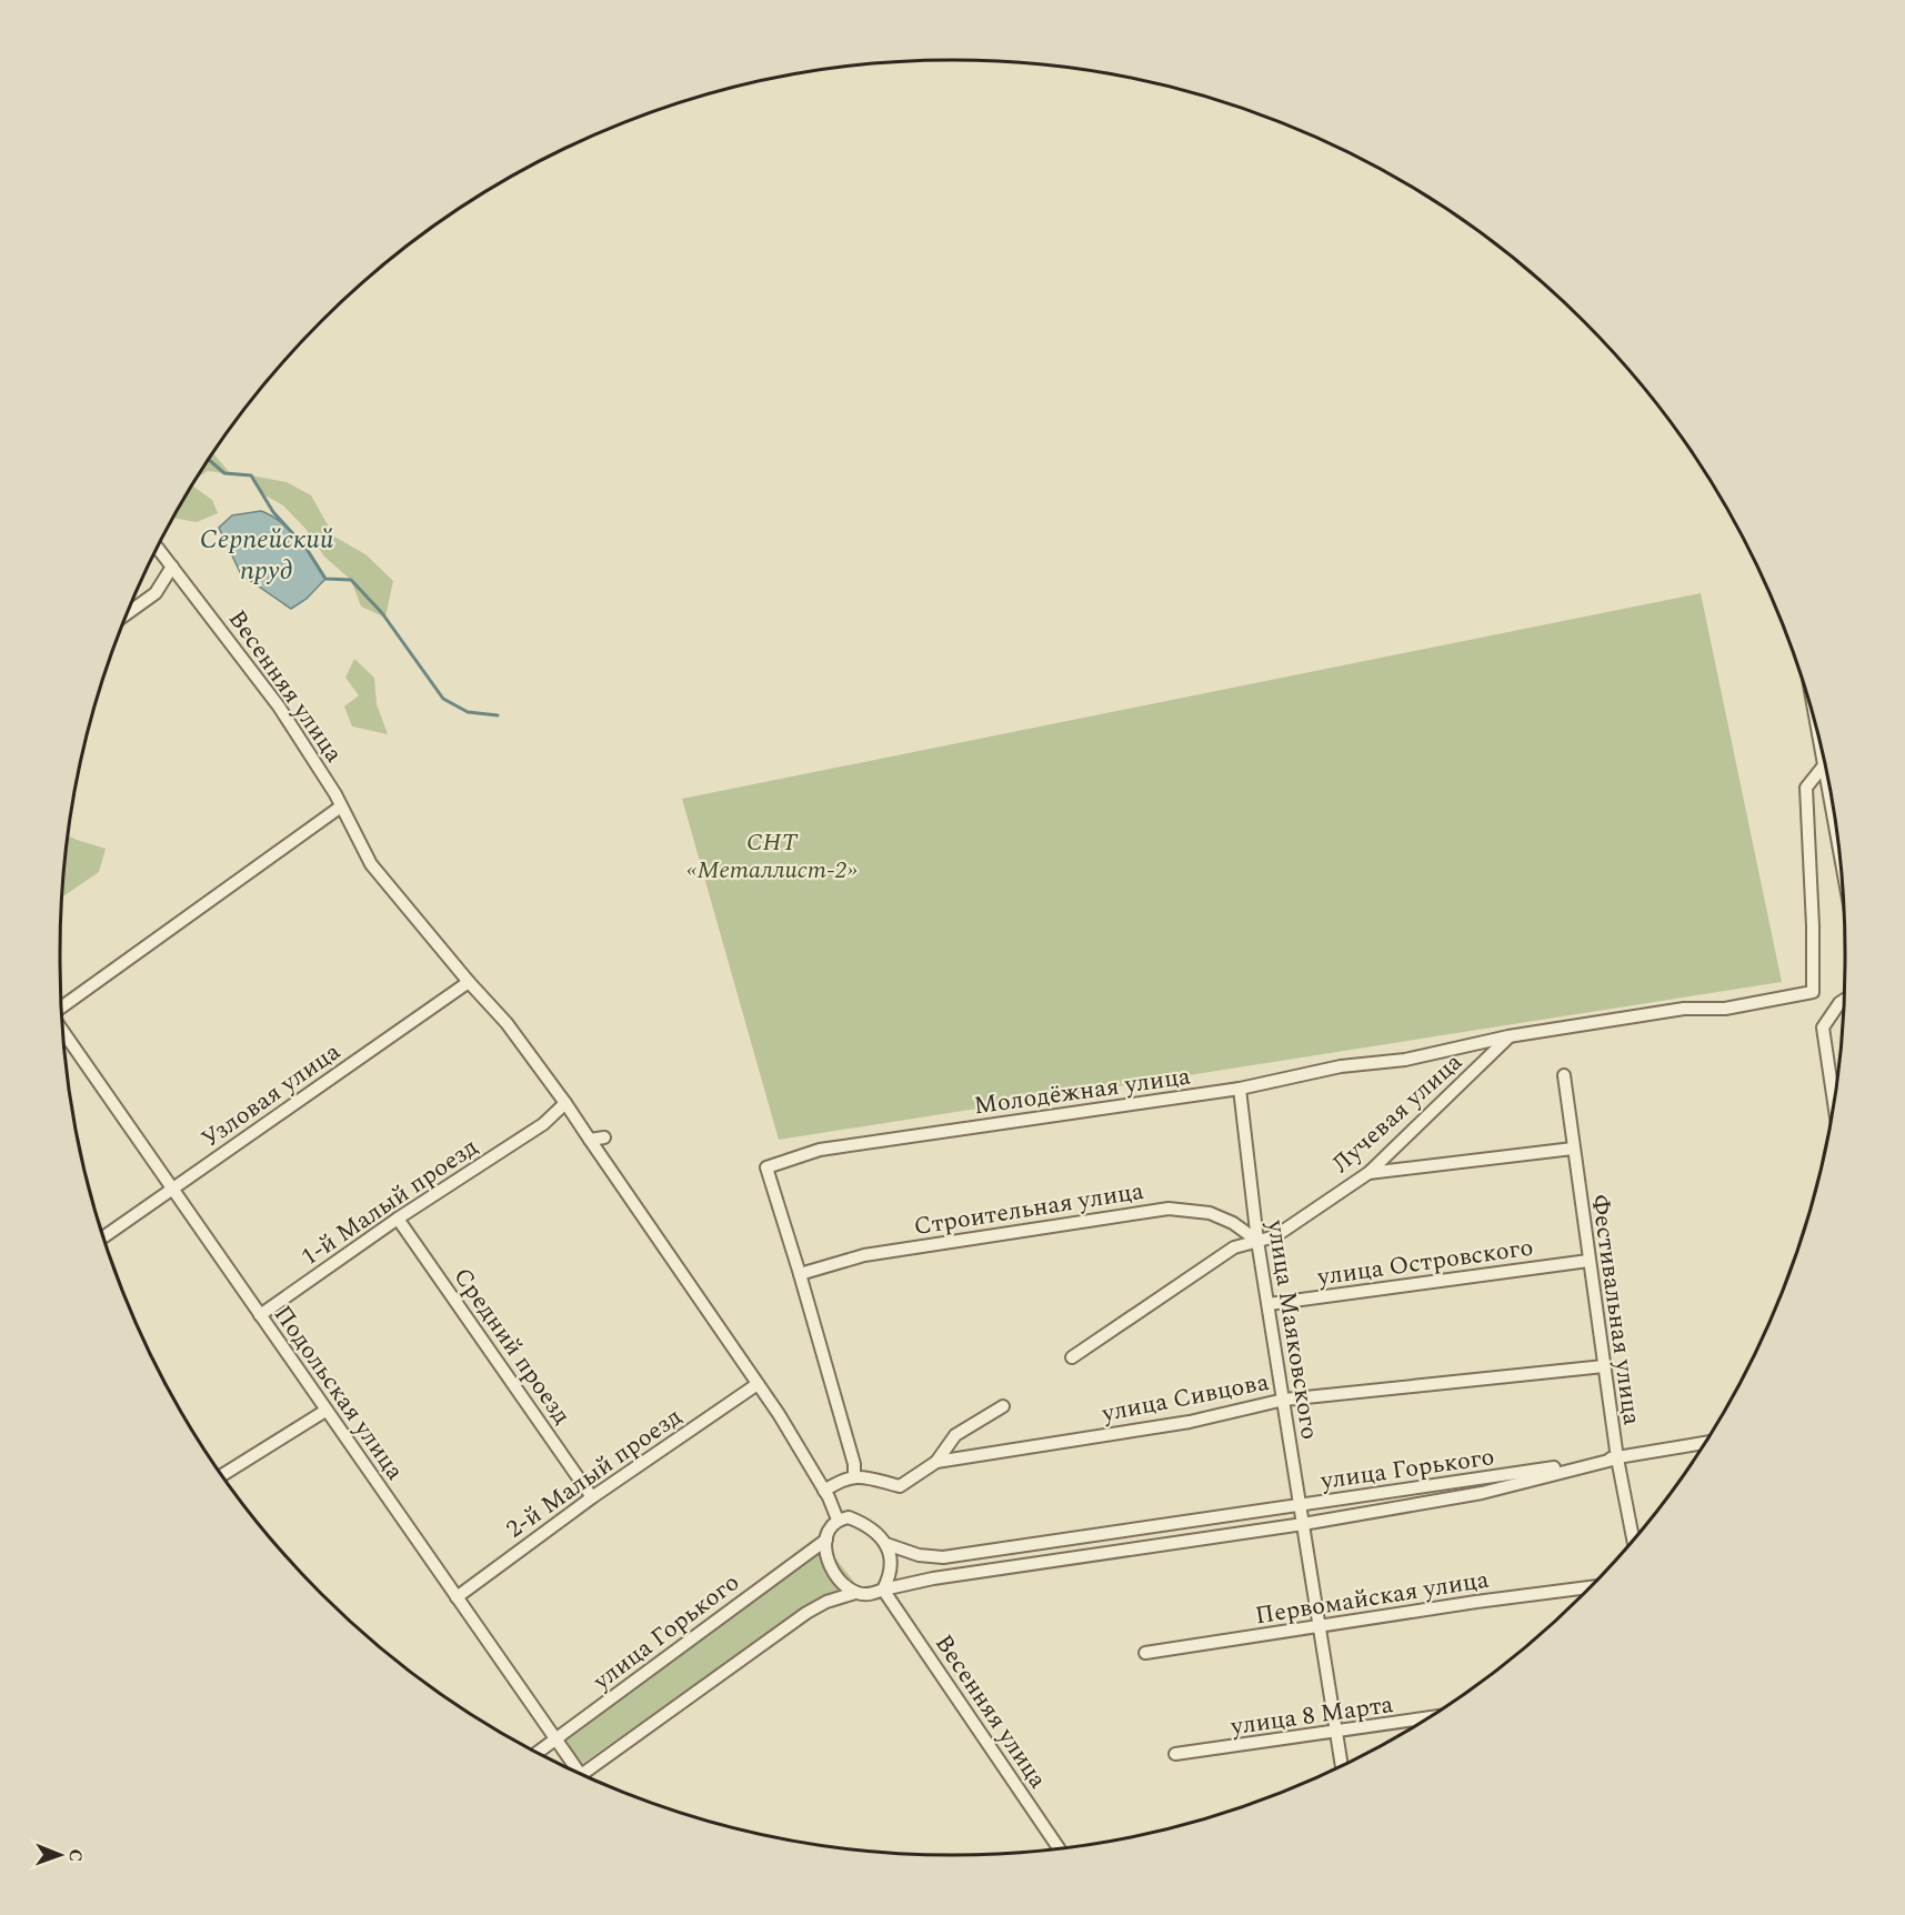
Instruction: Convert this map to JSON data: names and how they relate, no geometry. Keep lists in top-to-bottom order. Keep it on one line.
{"streets":{"street":["Весенняя улица","Молодёжная улица","Узловая улица","Лучевая улица","1-й Малый проезд","Строительная улица","улица Островского","Фестивальная улица","улица Маяковского","Средний проезд","Подольская улица","улица Сивцова","улица Горького","2-й Малый проезд","Первомайская улица","улица 8 Марта"]},"crossings":[["Весенняя улица","Узловая улица"],["Весенняя улица","1-й Малый проезд"],["Весенняя улица","улица Горького"],["Весенняя улица","2-й Малый проезд"],["Молодёжная улица","Лучевая улица"],["Молодёжная улица","Строительная улица"],["Молодёжная улица","улица Маяковского"],["Узловая улица","Подольская улица"],["Лучевая улица","Строительная улица"],["Лучевая улица","улица Маяковского"],["1-й Малый проезд","Средний проезд"],["1-й Малый проезд","Подольская улица"],["Строительная улица","улица Маяковского"],["улица Островского","Фестивальная улица"],["улица Островского","улица Маяковского"],["Фестивальная улица","улица Сивцова"],["Фестивальная улица","улица Горького"],["улица Маяковского","улица Сивцова"],["улица Маяковского","улица Горького"],["улица Маяковского","Первомайская улица"],["улица Маяковского","улица 8 Марта"],["Средний проезд","2-й Малый проезд"],["Подольская улица","улица Горького"],["Подольская улица","2-й Малый проезд"]],"water":["Серпейский пруд"],"parks":["СНТ «Металлист-2»"],"north":"right"}
